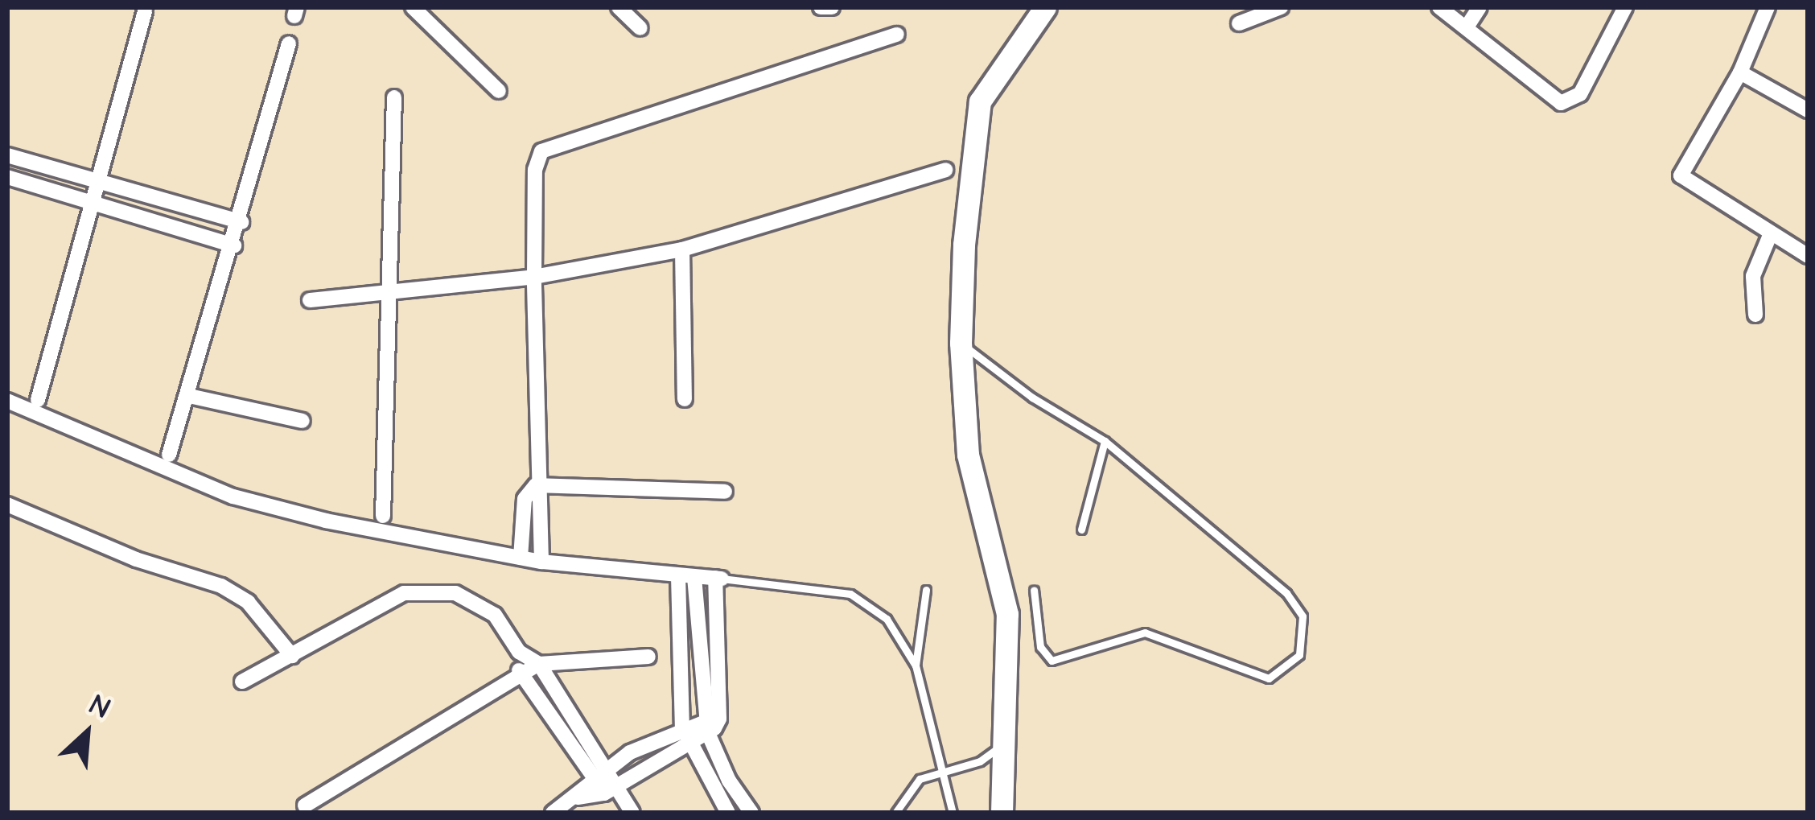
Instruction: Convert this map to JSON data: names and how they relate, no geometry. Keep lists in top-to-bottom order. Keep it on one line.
{"north":"top right"}
